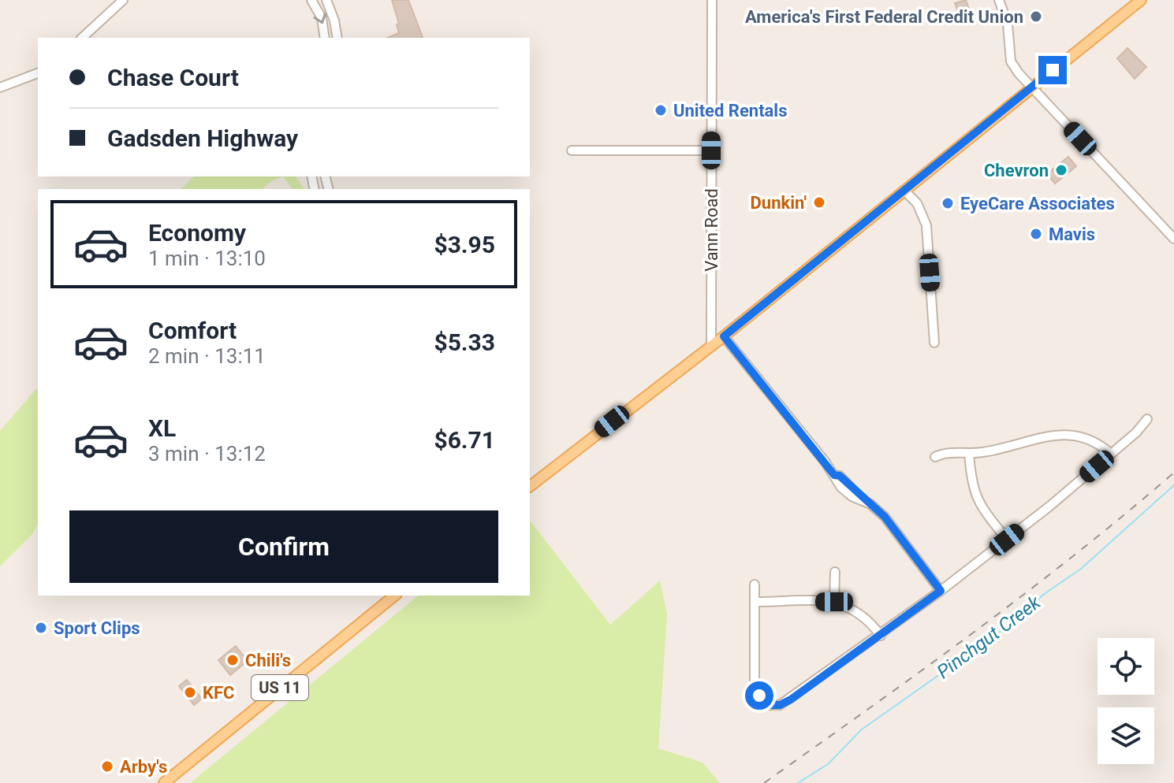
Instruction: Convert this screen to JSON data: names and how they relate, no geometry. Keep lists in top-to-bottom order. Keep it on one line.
{"streets":{"main road":["US 11"],"street":["Vann Road"]},"water":["Pinchgut Creek"],"places":["America's First Federal Credit Union","United Rentals","Chevron","Dunkin'","EyeCare Associates","Mavis","Sport Clips","Chili's","KFC","Arby's"],"page":{"banner":["Chase Court","Gadsden Highway"],"list":[{"name":"Economy","note":"1 min · 13:10","value":"$3.95"},{"name":"Comfort","note":"2 min · 13:11","value":"$5.33"},{"name":"XL","note":"3 min · 13:12","value":"$6.71"}],"buttons":"Confirm"}}
